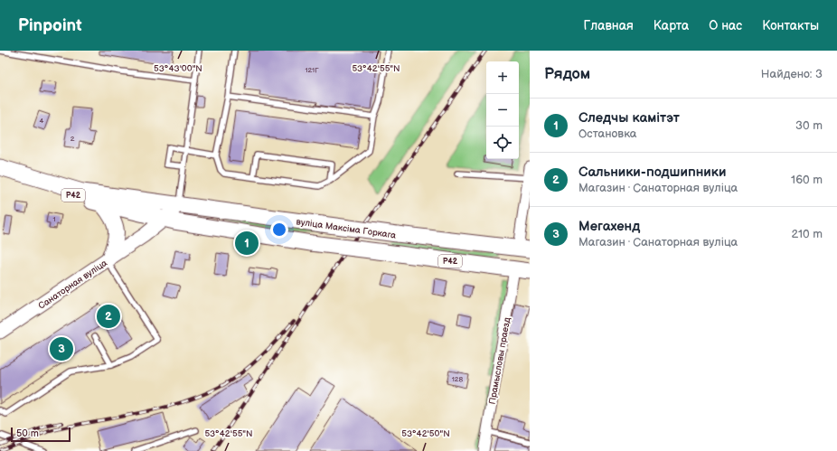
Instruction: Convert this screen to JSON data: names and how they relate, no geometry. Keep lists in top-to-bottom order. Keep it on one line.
{"streets":{"main road":["Р42","вуліца Максіма Горкага"],"street":["Санаторная вуліца","Прамысловы праезд"]},"crossings":[["Р42","вуліца Максіма Горкага"],["вуліца Максіма Горкага","Санаторная вуліца"],["вуліца Максіма Горкага","Прамысловы праезд"]],"house_numbers":["121Г","4","2","1","128"],"scale_bar":"50 m","page":{"header":"Pinpoint","nav":["Главная","Карта","О нас","Контакты"],"heading":["Рядом","Найдено: 3"],"map_buttons":["+","−"],"list":[{"mark":"1","name":"Следчы камітэт","note":"Остановка","value":"30 m"},{"mark":"2","name":"Сальники-подшипники","note":"Магазин · Санаторная вуліца","value":"160 m"},{"mark":"3","name":"Мегахенд","note":"Магазин · Санаторная вуліца","value":"210 m"}],"pins":["1","2","3"],"scale":"50 m"},"coordinates":["53°43'00\"N","53°42'55\"N","53°42'50\"N"]}
